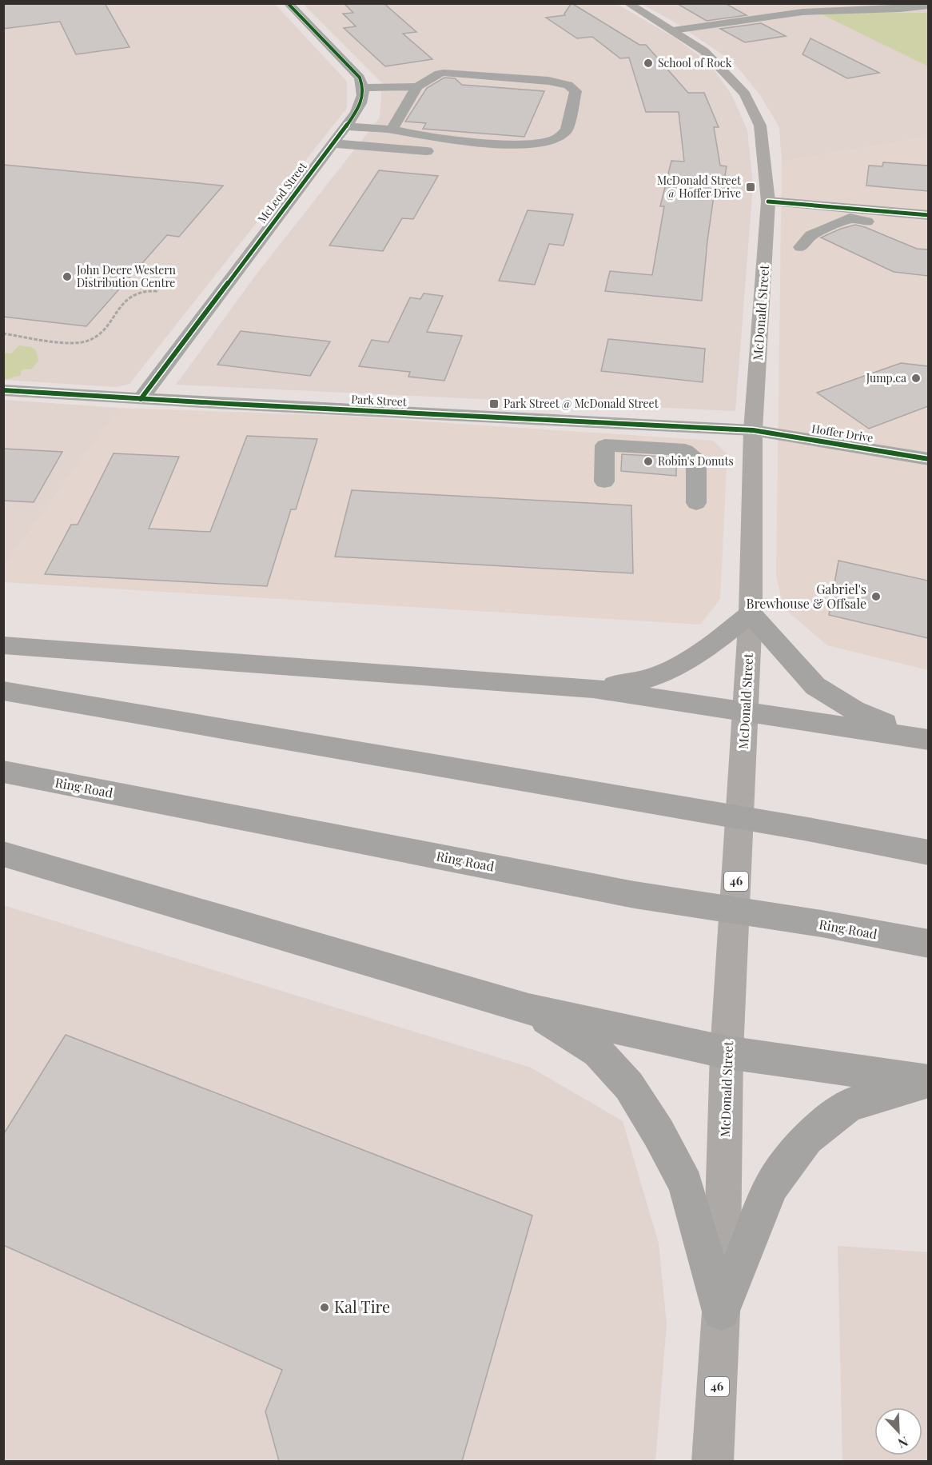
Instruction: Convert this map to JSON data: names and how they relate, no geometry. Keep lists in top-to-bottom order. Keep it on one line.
{"streets":{"highway":["Ring Road"],"main road":["McDonald Street","46"],"street":["McLeod Street","Park Street","Hoffer Drive"]},"crossings":[["McLeod Street","Park Street"],["McDonald Street","Park Street"],["McDonald Street","Hoffer Drive"],["Park Street","Hoffer Drive"]],"places":{"other":["School of Rock","John Deere Western Distribution Centre","Jump.ca","Robin's Donuts","Gabriel's Brewhouse & Offsale","Kal Tire"],"transit":["McDonald Street @ Hoffer Drive","Park Street @ McDonald Street"]},"north":"bottom right"}
